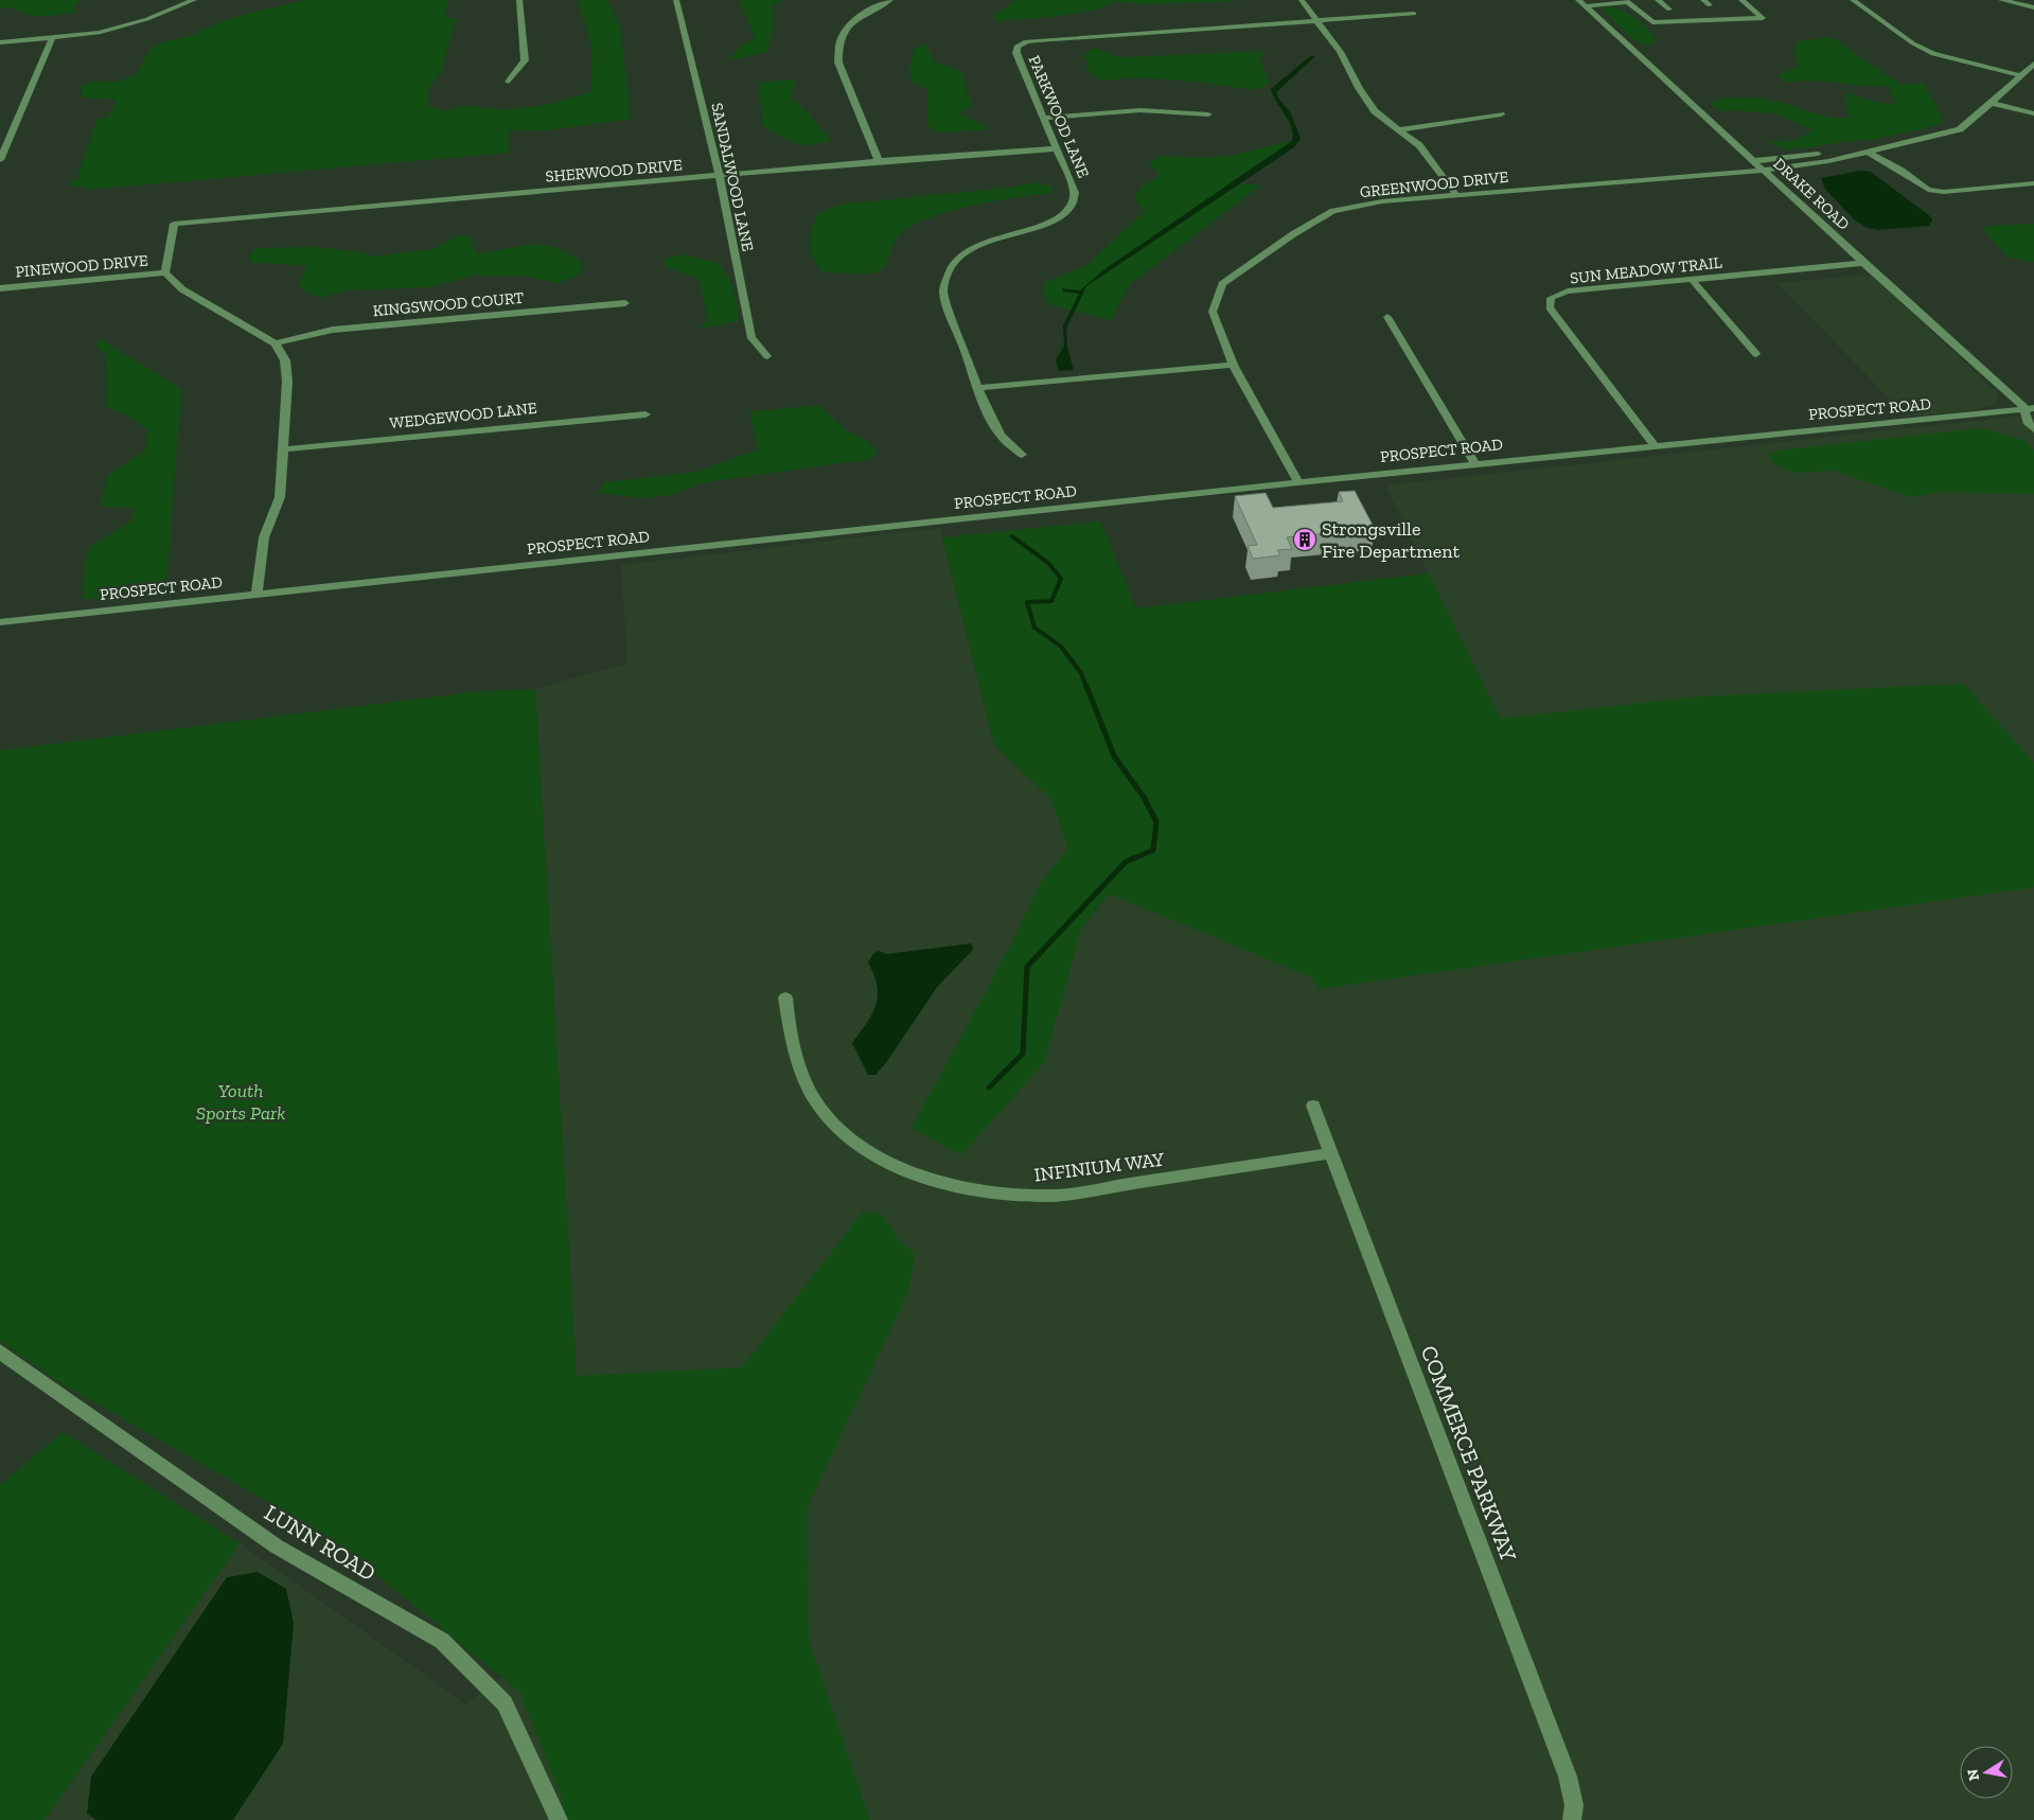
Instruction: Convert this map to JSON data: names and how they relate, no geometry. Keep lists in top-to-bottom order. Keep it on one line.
{"streets":{"street":["PARKWOOD LANE","SHERWOOD DRIVE","SANDALWOOD LANE","GREENWOOD DRIVE","DRAKE ROAD","PINEWOOD DRIVE","SUN MEADOW TRAIL","KINGSWOOD COURT","PROSPECT ROAD","WEDGEWOOD LANE","INFINIUM WAY","COMMERCE PARKWAY","LUNN ROAD"]},"crossings":[["PARKWOOD LANE","SHERWOOD DRIVE"],["SHERWOOD DRIVE","SANDALWOOD LANE"],["SHERWOOD DRIVE","PINEWOOD DRIVE"],["GREENWOOD DRIVE","DRAKE ROAD"],["GREENWOOD DRIVE","PROSPECT ROAD"],["DRAKE ROAD","SUN MEADOW TRAIL"],["DRAKE ROAD","PROSPECT ROAD"],["SUN MEADOW TRAIL","PROSPECT ROAD"],["INFINIUM WAY","COMMERCE PARKWAY"]],"parks":["Youth Sports Park"],"places":{"building":["Strongsville Fire Department"]},"north":"left"}
